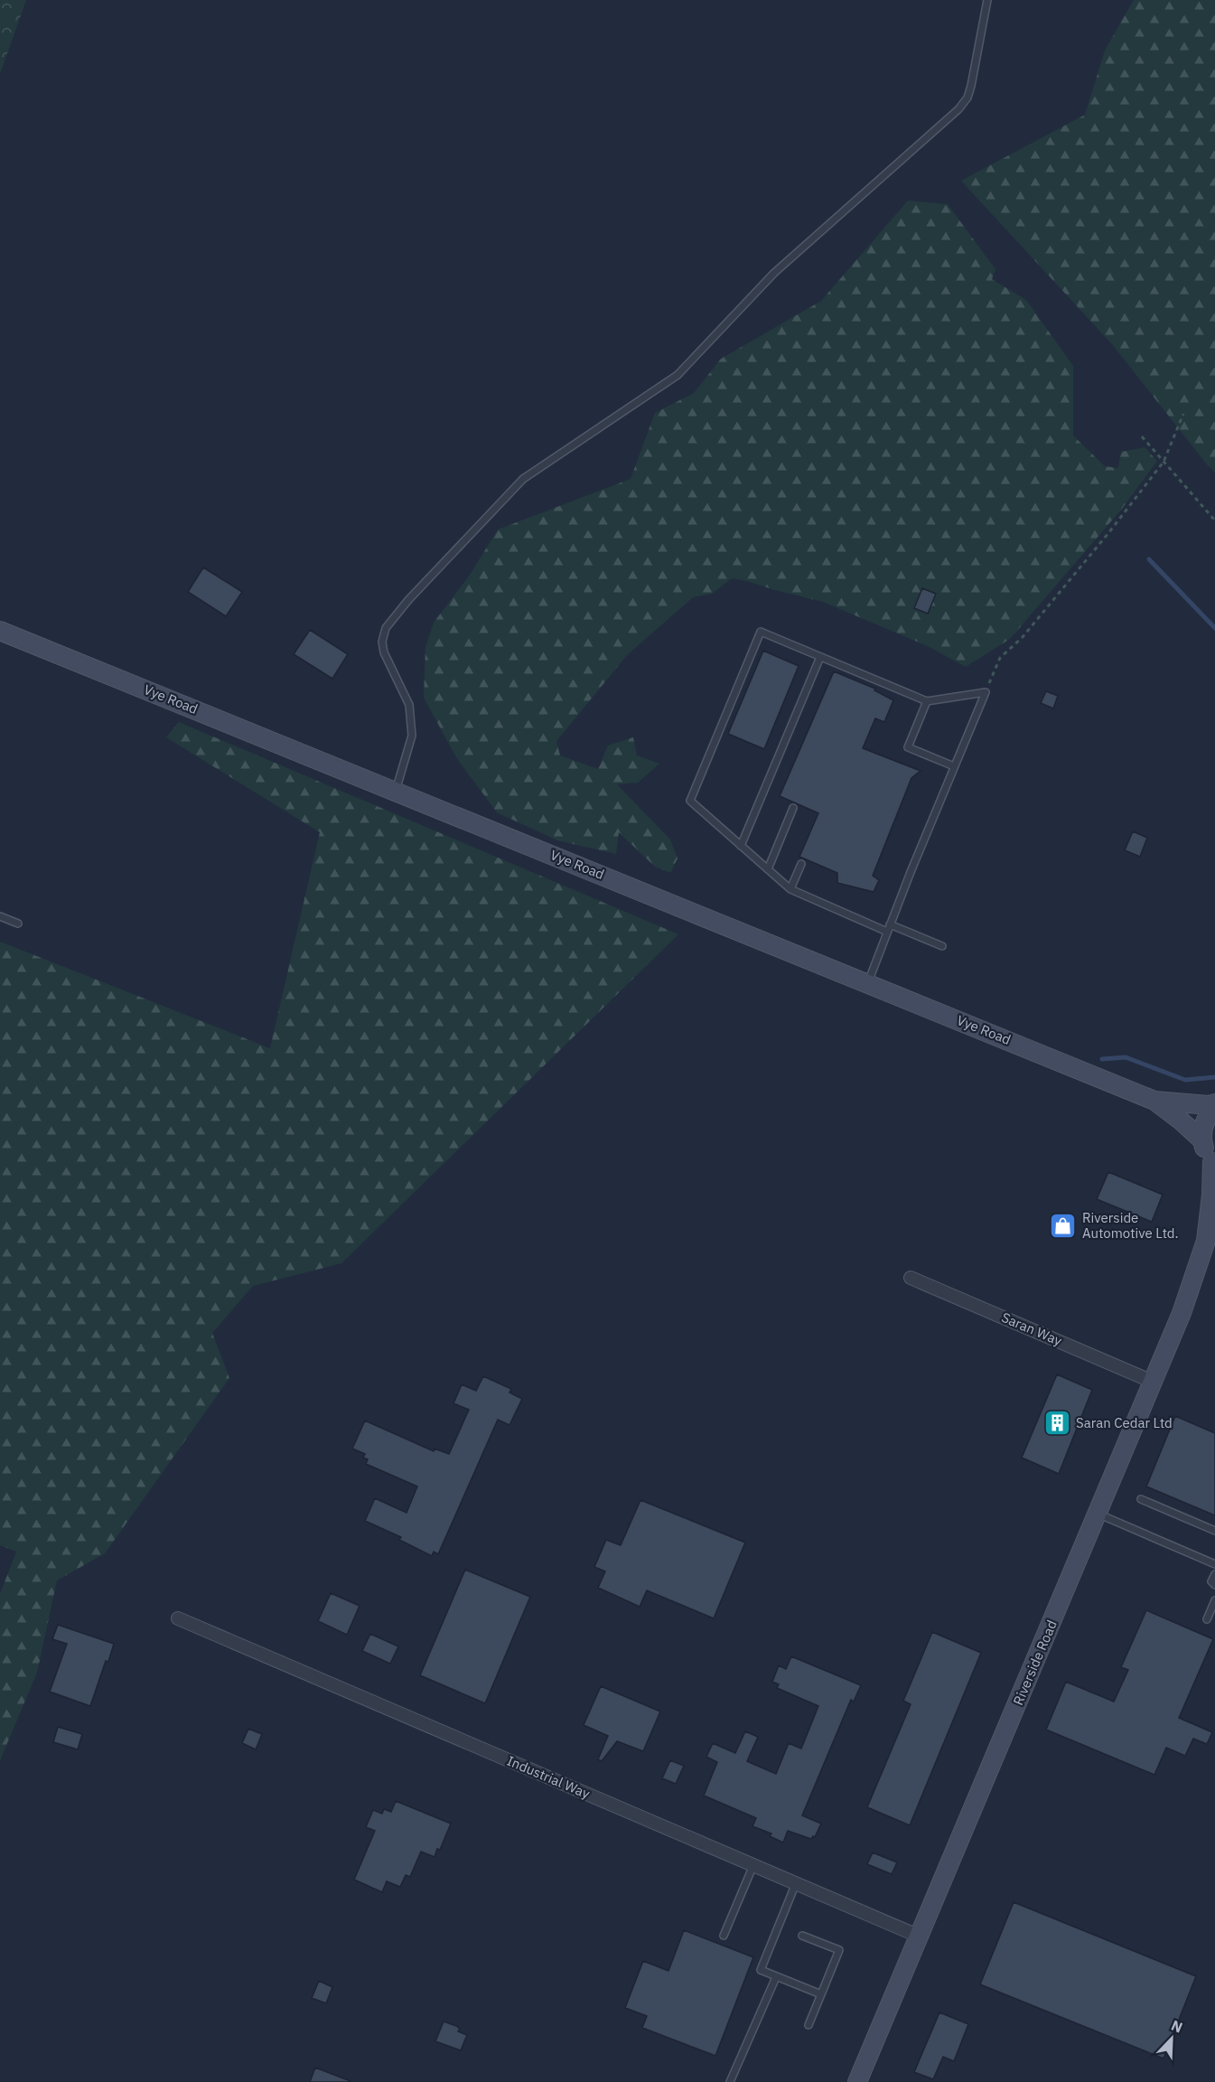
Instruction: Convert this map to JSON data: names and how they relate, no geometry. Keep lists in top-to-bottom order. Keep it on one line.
{"streets":{"main road":["Vye Road","Riverside Road"],"street":["Saran Way","Industrial Way"]},"crossings":[["Saran Way","Riverside Road"],["Riverside Road","Industrial Way"]],"places":{"shop":["Riverside Automotive Ltd."],"building":["Saran Cedar Ltd"]},"north":"top right"}
